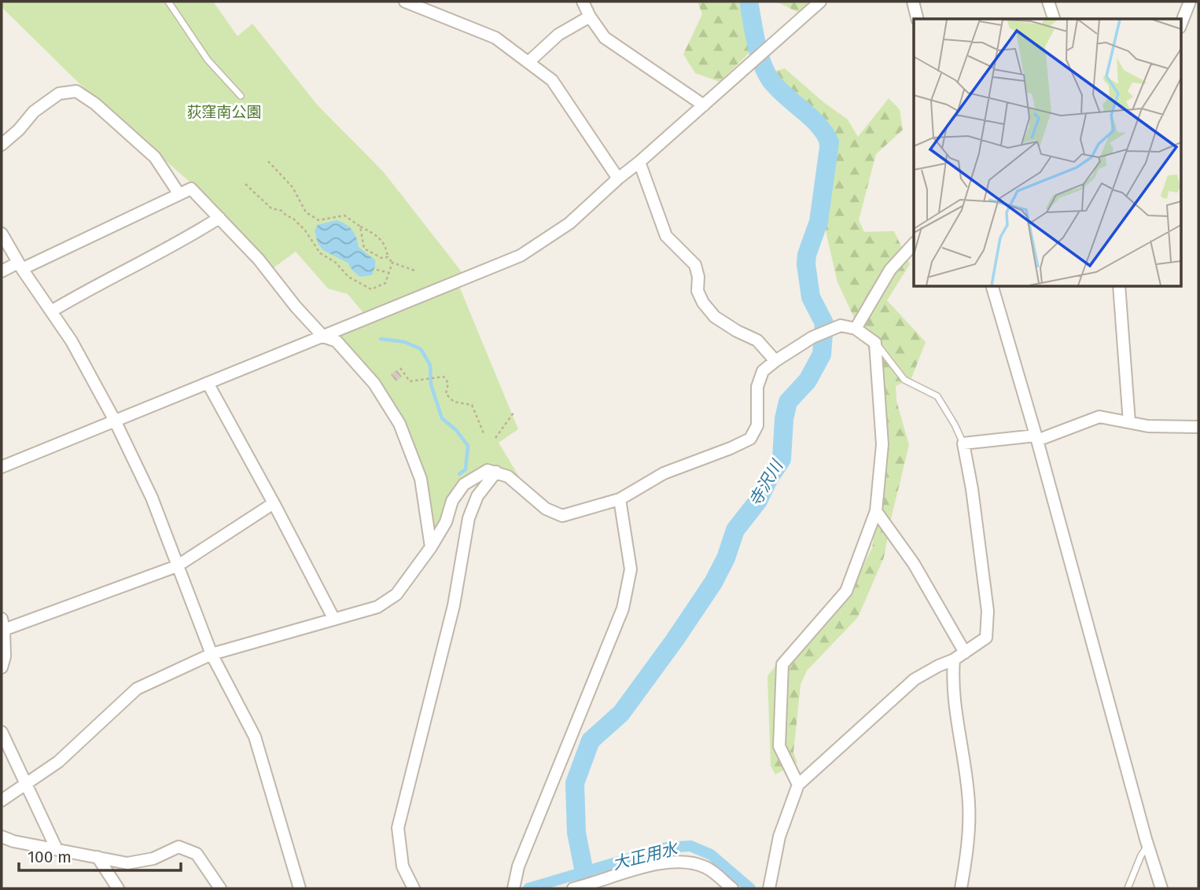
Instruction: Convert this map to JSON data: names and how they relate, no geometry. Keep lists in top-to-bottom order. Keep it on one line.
{"water":["寺沢川","大正用水"],"parks":["荻窪南公園"],"scale_bar":"100 m"}
